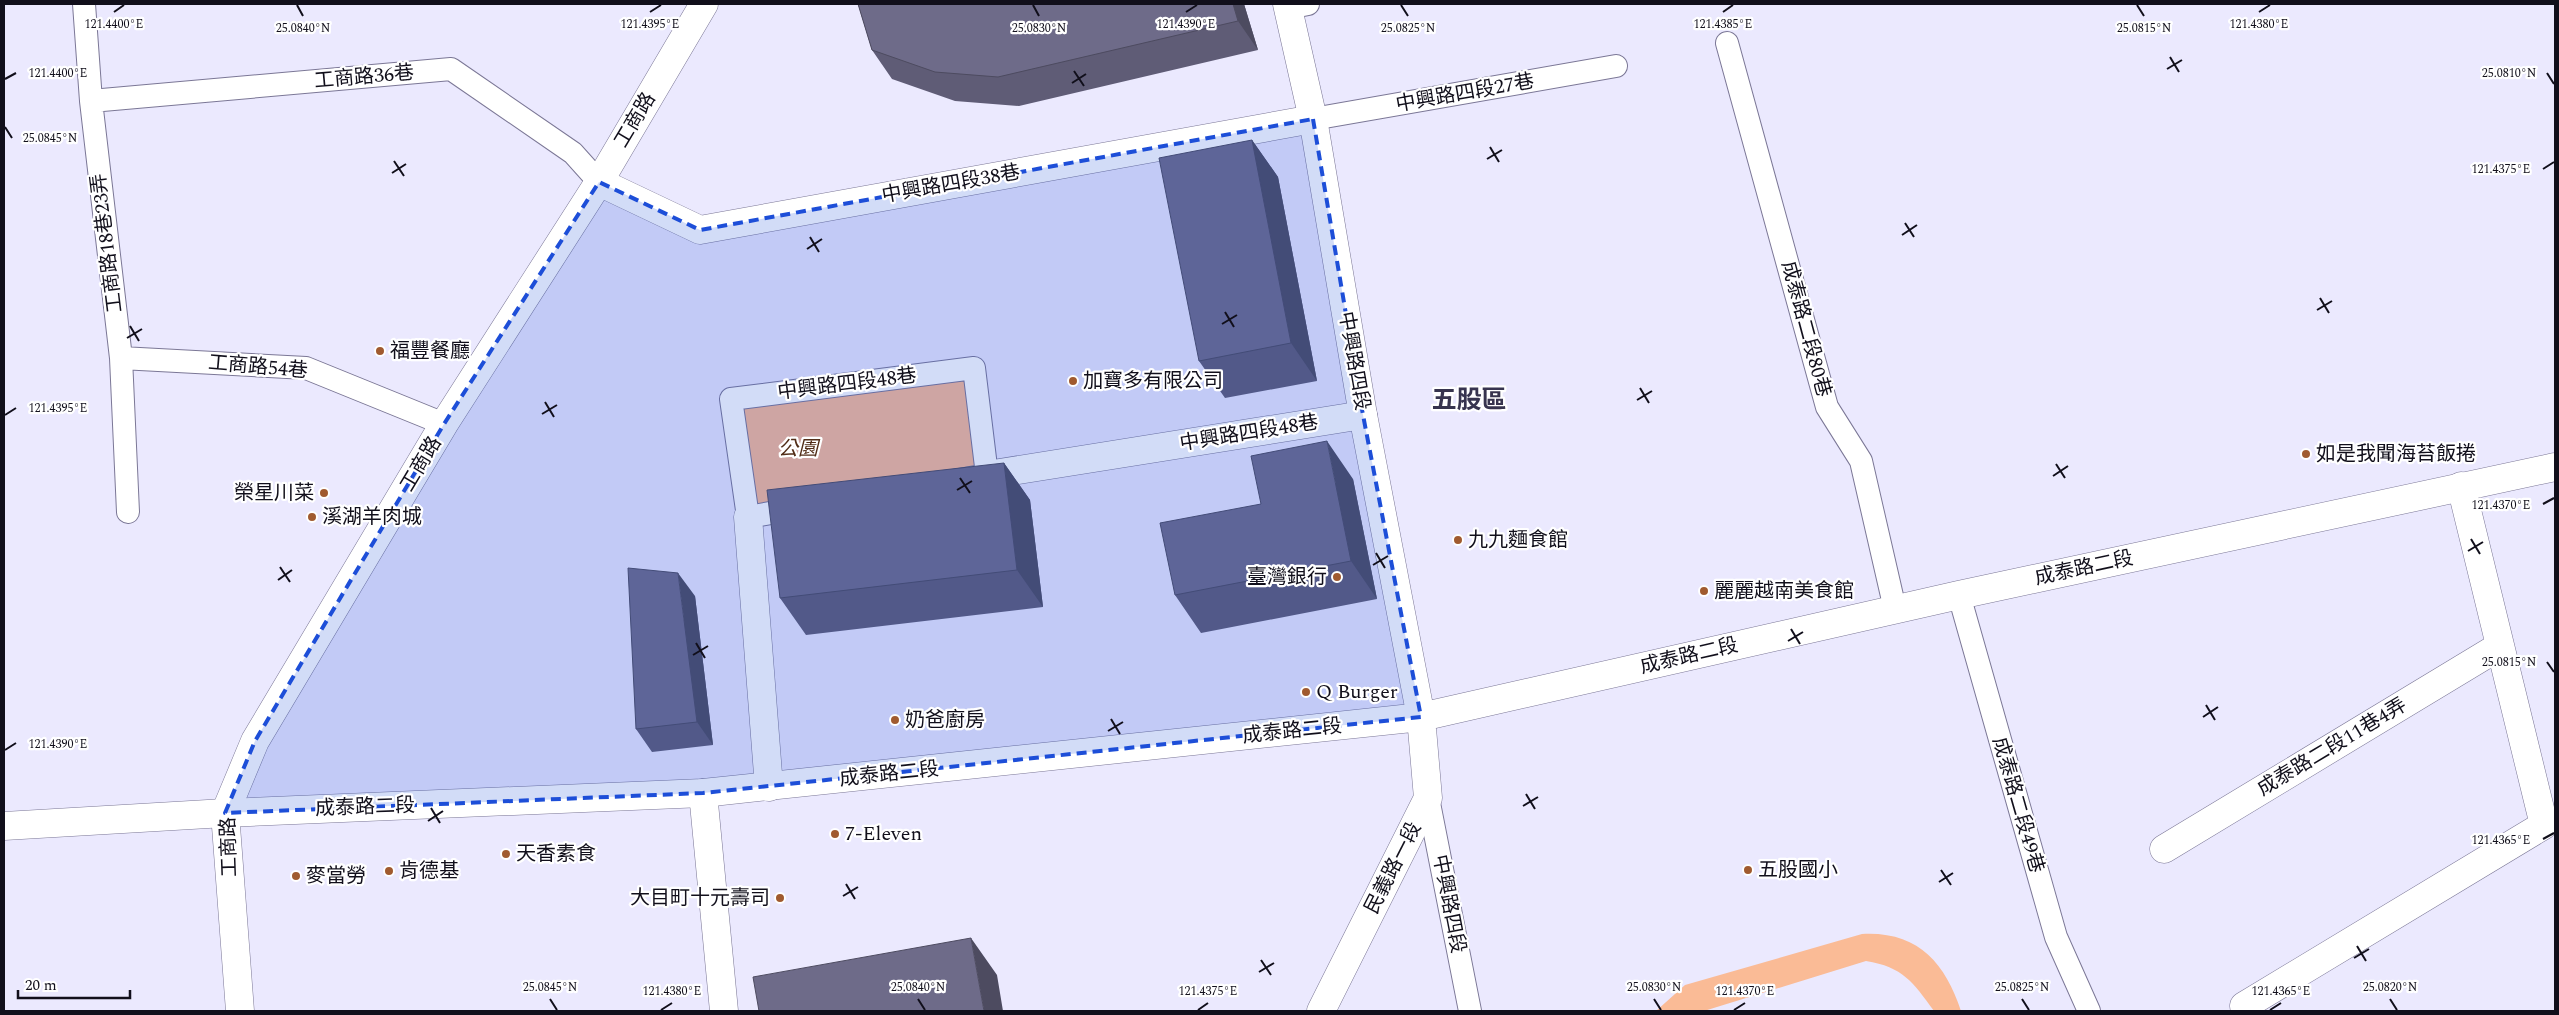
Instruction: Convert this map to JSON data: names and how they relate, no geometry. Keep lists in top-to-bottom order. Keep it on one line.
{"streets":{"street":["工商路","中興路四段38巷","中興路四段","中興路四段48巷","成泰路二段","成泰路二段11巷4弄","民義路一段"],"lane":["工商路36巷","中興路四段27巷","工商路18巷23弄","成泰路二段80巷","工商路54巷","成泰路二段49巷"]},"crossings":[["工商路36巷","工商路"],["工商路36巷","中興路四段38巷"],["工商路36巷","工商路18巷23弄"],["中興路四段27巷","中興路四段38巷"],["中興路四段27巷","中興路四段"],["工商路","中興路四段38巷"],["工商路","工商路54巷"],["工商路","成泰路二段"],["中興路四段38巷","中興路四段"],["工商路18巷23弄","工商路54巷"],["成泰路二段80巷","成泰路二段"],["中興路四段","中興路四段48巷"],["中興路四段","成泰路二段"],["中興路四段","民義路一段"],["中興路四段48巷","成泰路二段"],["成泰路二段","成泰路二段49巷"],["成泰路二段","民義路一段"]],"districts":["五股區"],"parks":["公園"],"places":["福豐餐廳","加寶多有限公司","如是我聞海苔飯捲","榮星川菜","溪湖羊肉城","九九麵食館","臺灣銀行","麗麗越南美食館","Q Burger","奶爸廚房","7-Eleven","天香素食","五股國小","肯德基","麥當勞","大目町十元壽司"],"scale_bar":"20 m","coordinates":["121.4400°E","121.4390°E","121.4395°E","121.4385°E","121.4380°E","25.0840°N","25.0830°N","25.0825°N","25.0815°N","25.0810°N","25.0845°N","121.4375°E","121.4370°E","121.4365°E","25.0820°N"]}
